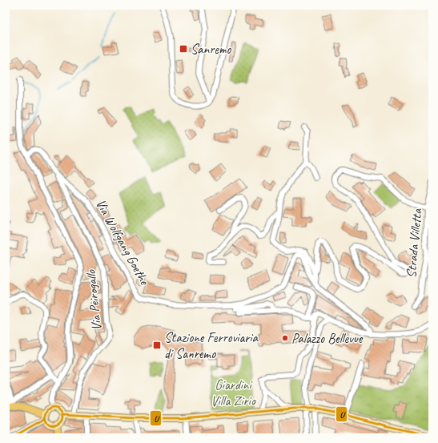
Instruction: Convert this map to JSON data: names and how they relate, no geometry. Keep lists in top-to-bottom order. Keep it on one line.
{"streets":{"street":["Via Wolfgang Goethe","Strada Villetta","Via Peirogallo"]},"crossings":[["Via Wolfgang Goethe","Via Peirogallo"]],"parks":["Giardini Villa Zirio"],"places":{"transit":["Sanremo","Stazione Ferroviaria di Sanremo"],"other":["Palazzo Bellevue"]},"lines":["transit line U"]}
